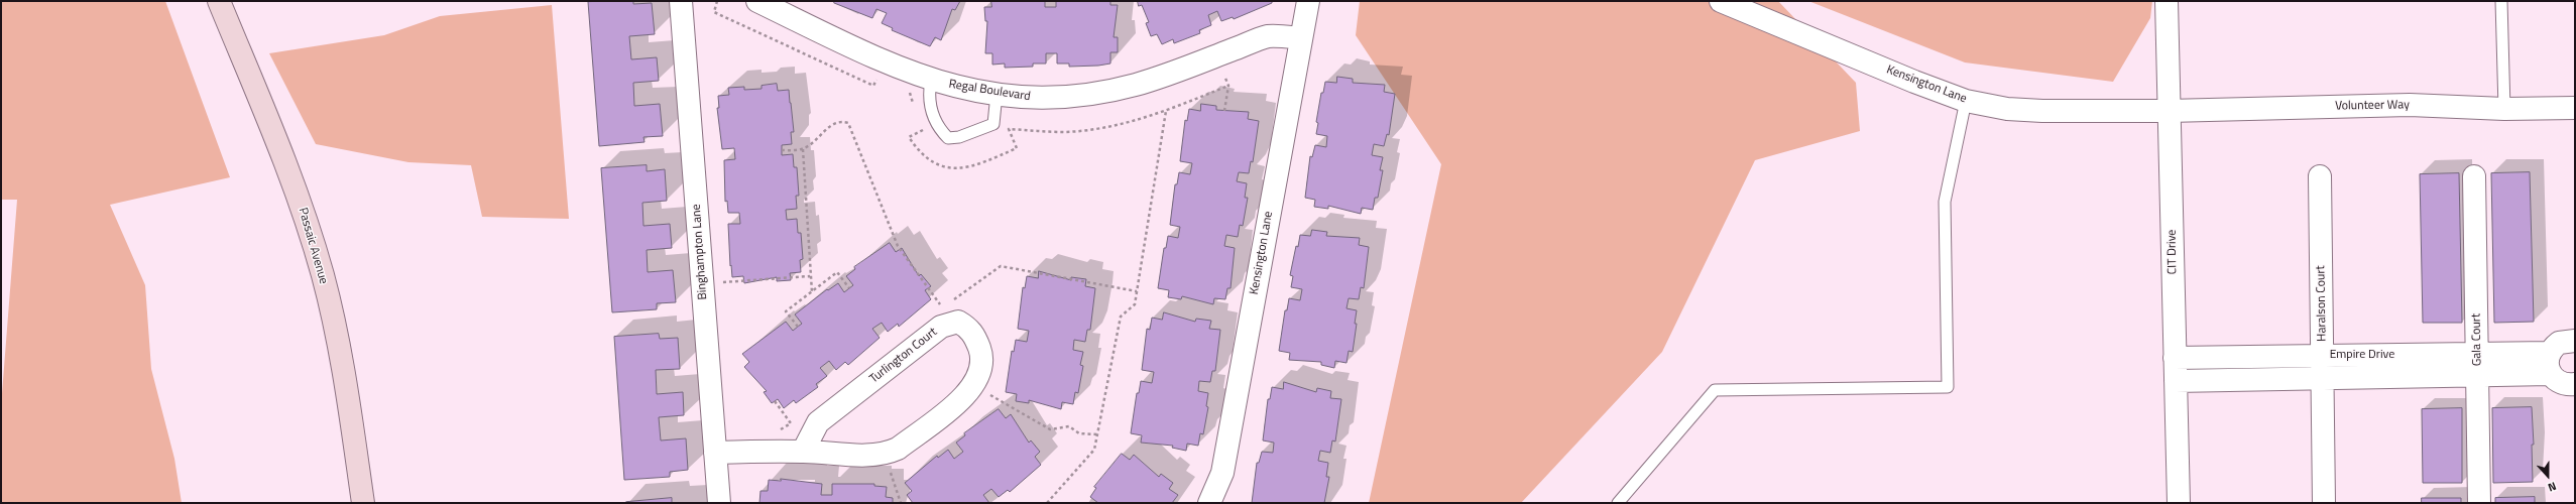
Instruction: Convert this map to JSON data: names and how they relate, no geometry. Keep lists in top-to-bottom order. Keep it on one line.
{"streets":{"main road":["Passaic Avenue"],"street":["Kensington Lane","Regal Boulevard","Volunteer Way","Binghampton Lane","CIT Drive","Haralson Court","Gala Court","Empire Drive","Turlington Court"]},"crossings":[["Kensington Lane","Regal Boulevard"],["Kensington Lane","Volunteer Way"],["Kensington Lane","CIT Drive"],["Volunteer Way","CIT Drive"],["CIT Drive","Empire Drive"],["Haralson Court","Empire Drive"],["Gala Court","Empire Drive"]],"north":"bottom"}
